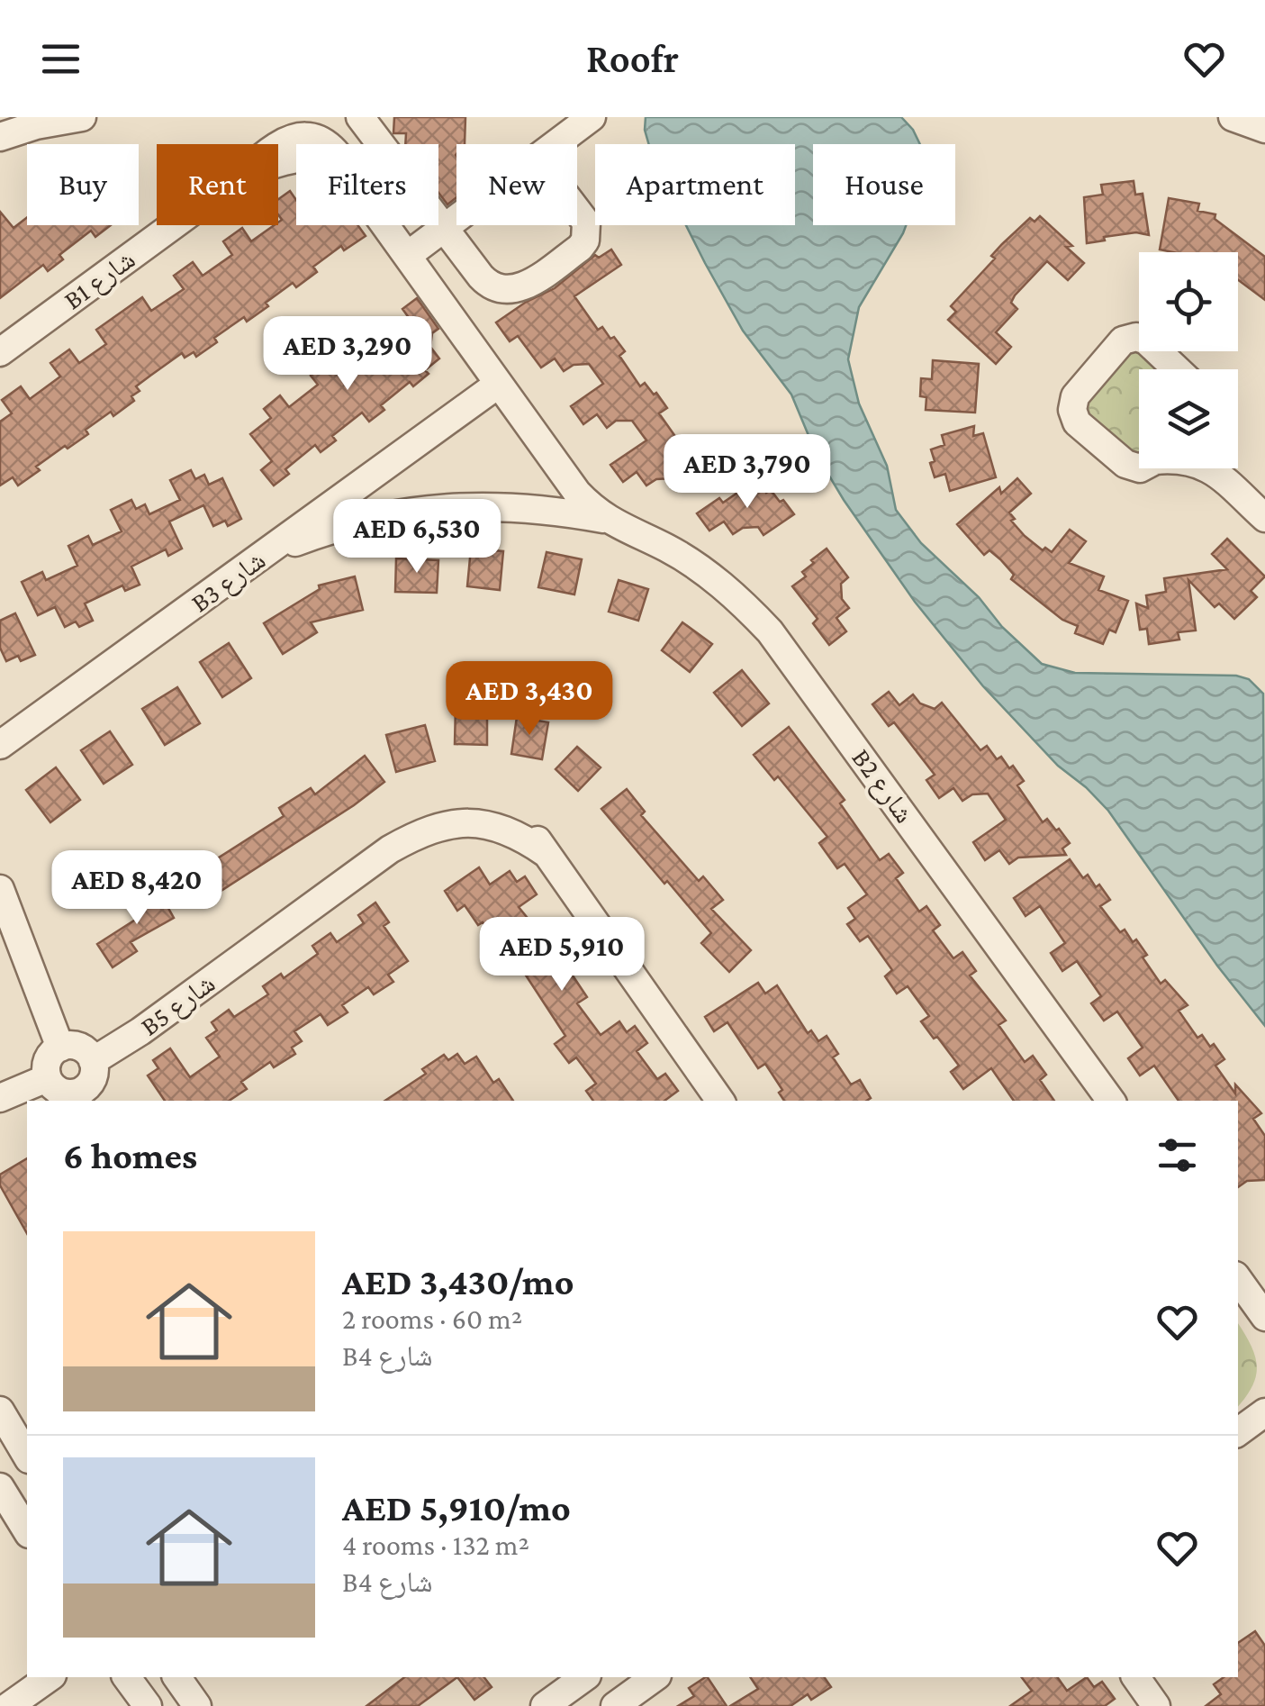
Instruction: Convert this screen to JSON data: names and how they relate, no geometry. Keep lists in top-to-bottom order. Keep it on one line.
{"streets":{"street":["B1 شارع","B3 شارع","B2 شارع","B5 شارع"]},"crossings":[["B3 شارع","B2 شارع"]],"page":{"header":"Roofr","chip":["Buy","Rent","Filters","New","Apartment","House"],"price":["AED 3,290","AED 3,790","AED 6,530","AED 3,430","AED 8,420","AED 5,910"],"heading":"6 homes","list":[{"name":"AED 3,430/mo","note":"2 rooms · 60 m² · B4 شارع"},{"name":"AED 5,910/mo","note":"4 rooms · 132 m² · B4 شارع"}]}}
